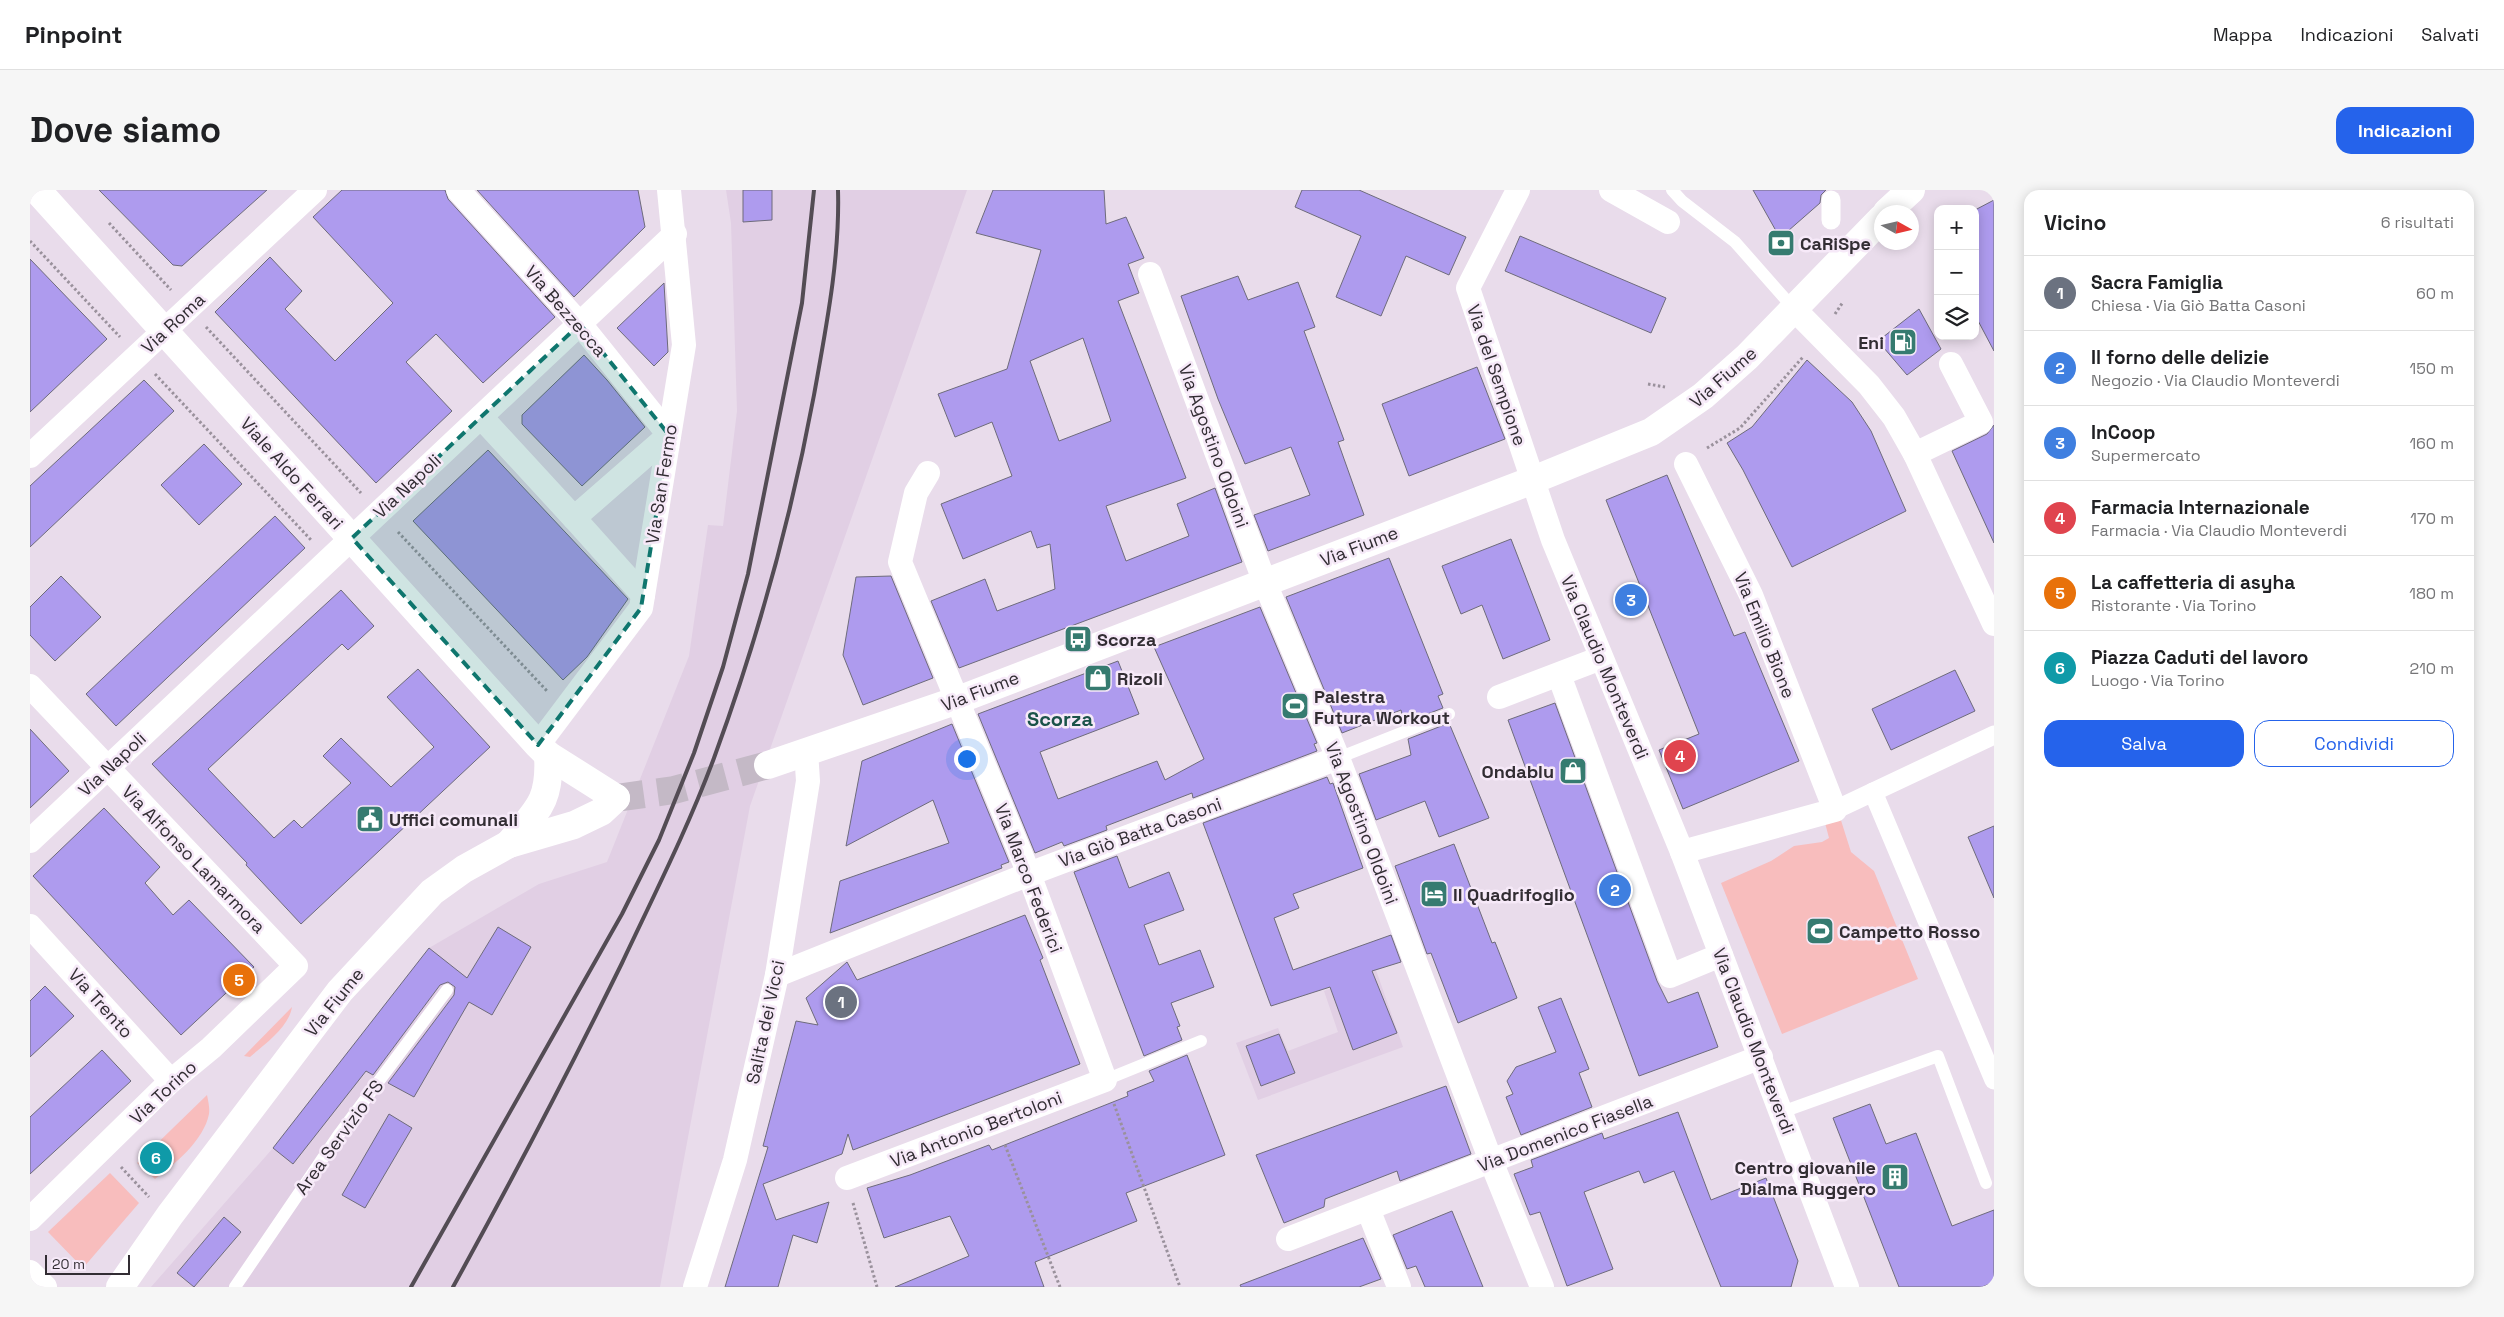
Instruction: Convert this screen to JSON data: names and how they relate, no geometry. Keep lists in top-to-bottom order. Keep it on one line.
{"streets":{"main road":["Via Fiume","Viale Aldo Ferrari"],"street":["Via Bezzecca","Via Roma","Via del Sempione","Via Agostino Oldoini","Via San Fermo","Via Napoli","Via Emilio Bione","Via Claudio Monteverdi","Via Giò Batta Casoni","Via Alfonso Lamarmora","Via Marco Federici","Via Trento","Salita dei Vicci","Via Torino","Via Antonio Bertoloni","Via Domenico Fiasella"],"lane":["Area Servizio FS"]},"crossings":[["Via Bezzecca","Via San Fermo"],["Via Bezzecca","Via Napoli"],["Via Roma","Viale Aldo Ferrari"],["Via del Sempione","Via Fiume"],["Via del Sempione","Via Claudio Monteverdi"],["Via Fiume","Via Agostino Oldoini"],["Via Fiume","Viale Aldo Ferrari"],["Via Fiume","Via Claudio Monteverdi"],["Via Fiume","Via Marco Federici"],["Via Fiume","Salita dei Vicci"],["Via Agostino Oldoini","Via Giò Batta Casoni"],["Via Agostino Oldoini","Via Domenico Fiasella"],["Viale Aldo Ferrari","Via San Fermo"],["Viale Aldo Ferrari","Via Napoli"],["Via San Fermo","Via Napoli"],["Via Napoli","Via Alfonso Lamarmora"],["Via Claudio Monteverdi","Via Domenico Fiasella"],["Via Giò Batta Casoni","Via Marco Federici"],["Via Giò Batta Casoni","Salita dei Vicci"],["Via Alfonso Lamarmora","Via Torino"],["Via Marco Federici","Via Antonio Bertoloni"],["Via Trento","Via Torino"]],"districts":["Scorza"],"places":{"bank":["CaRiSpe"],"fuel station":["Eni"],"bus stop":["Scorza"],"shop":["Rizoli","Ondablu"],"sports":["Palestra Futura Workout","Campetto Rosso"],"public building":["Uffici comunali"],"hotel":["Il Quadrifoglio"],"building":["Centro giovanile Dialma Ruggero"]},"scale_bar":"20 m","north":"right","page":{"header":"Pinpoint","nav":["Mappa","Indicazioni","Salvati"],"buttons":["Indicazioni",["Salva","Condividi"]],"title":"Dove siamo","heading":["Vicino","6 risultati"],"map_buttons":["+","−"],"list":[{"mark":"1","name":"Sacra Famiglia","note":"Chiesa · Via Giò Batta Casoni","value":"60 m"},{"mark":"2","name":"Il forno delle delizie","note":"Negozio · Via Claudio Monteverdi","value":"150 m"},{"mark":"3","name":"InCoop","note":"Supermercato","value":"160 m"},{"mark":"4","name":"Farmacia Internazionale","note":"Farmacia · Via Claudio Monteverdi","value":"170 m"},{"mark":"5","name":"La caffetteria di asyha","note":"Ristorante · Via Torino","value":"180 m"},{"mark":"6","name":"Piazza Caduti del lavoro","note":"Luogo · Via Torino","value":"210 m"}],"pins":["3","4","2","5","1","6"],"scale":"20 m"}}
